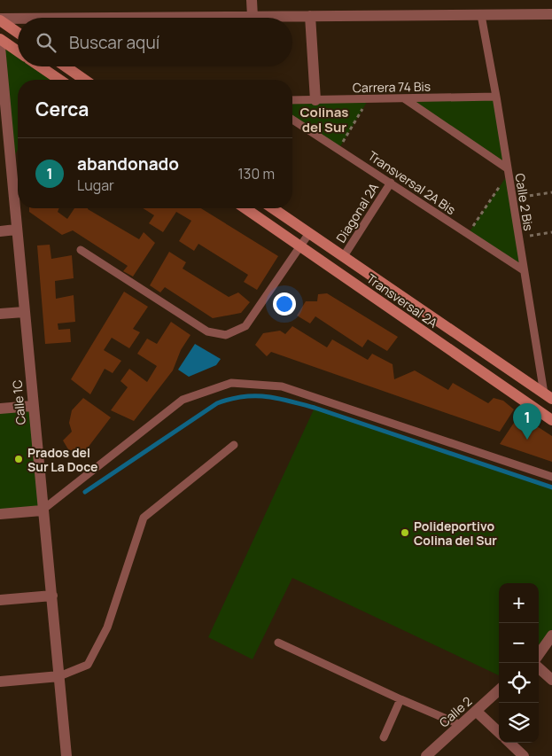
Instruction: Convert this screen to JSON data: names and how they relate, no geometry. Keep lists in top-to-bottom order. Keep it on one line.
{"streets":{"street":["Transversal 2A","Calle 1C","Calle 2"],"lane":["Carrera 74 Bis","Transversal 2A Bis","Calle 2 Bis","Diagonal 2A"]},"crossings":[["Carrera 74 Bis","Calle 2 Bis"],["Transversal 2A Bis","Calle 2 Bis"],["Transversal 2A Bis","Diagonal 2A"],["Calle 2 Bis","Transversal 2A"],["Diagonal 2A","Transversal 2A"]],"districts":["Colinas del Sur"],"places":["Prados del Sur La Doce","Polideportivo Colina del Sur"],"page":{"search":"Buscar aquí","heading":"Cerca","list":[{"mark":"1","name":"abandonado","note":"Lugar","value":"130 m"}],"pins":"1","map_buttons":["+","−"]}}
